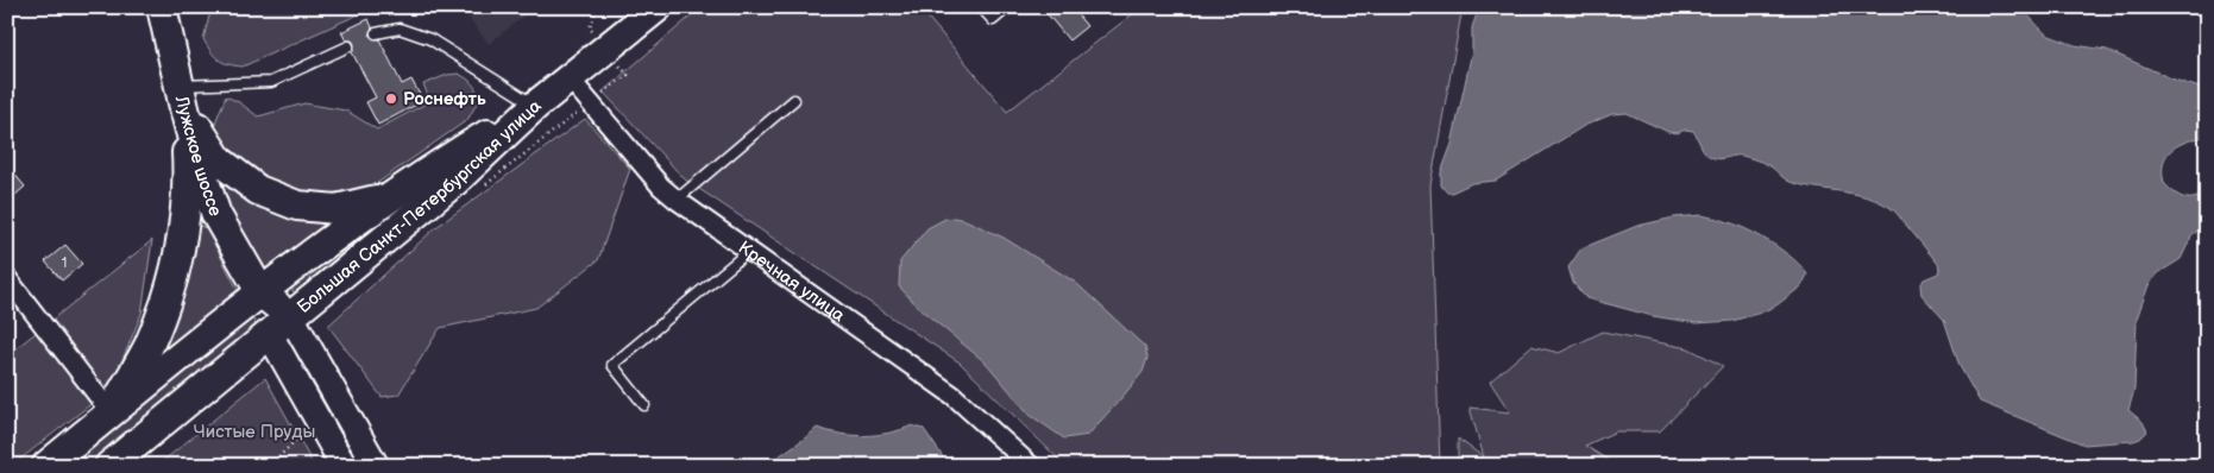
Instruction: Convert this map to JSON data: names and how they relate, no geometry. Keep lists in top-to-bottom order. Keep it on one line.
{"streets":{"main road":["Лужское шоссе","Большая Санкт-Петербургская улица"],"street":["Кречная улица"]},"crossings":[["Лужское шоссе","Большая Санкт-Петербургская улица"]],"parks":["Чистые Пруды"],"places":["Роснефть"],"house_numbers":["1"]}
